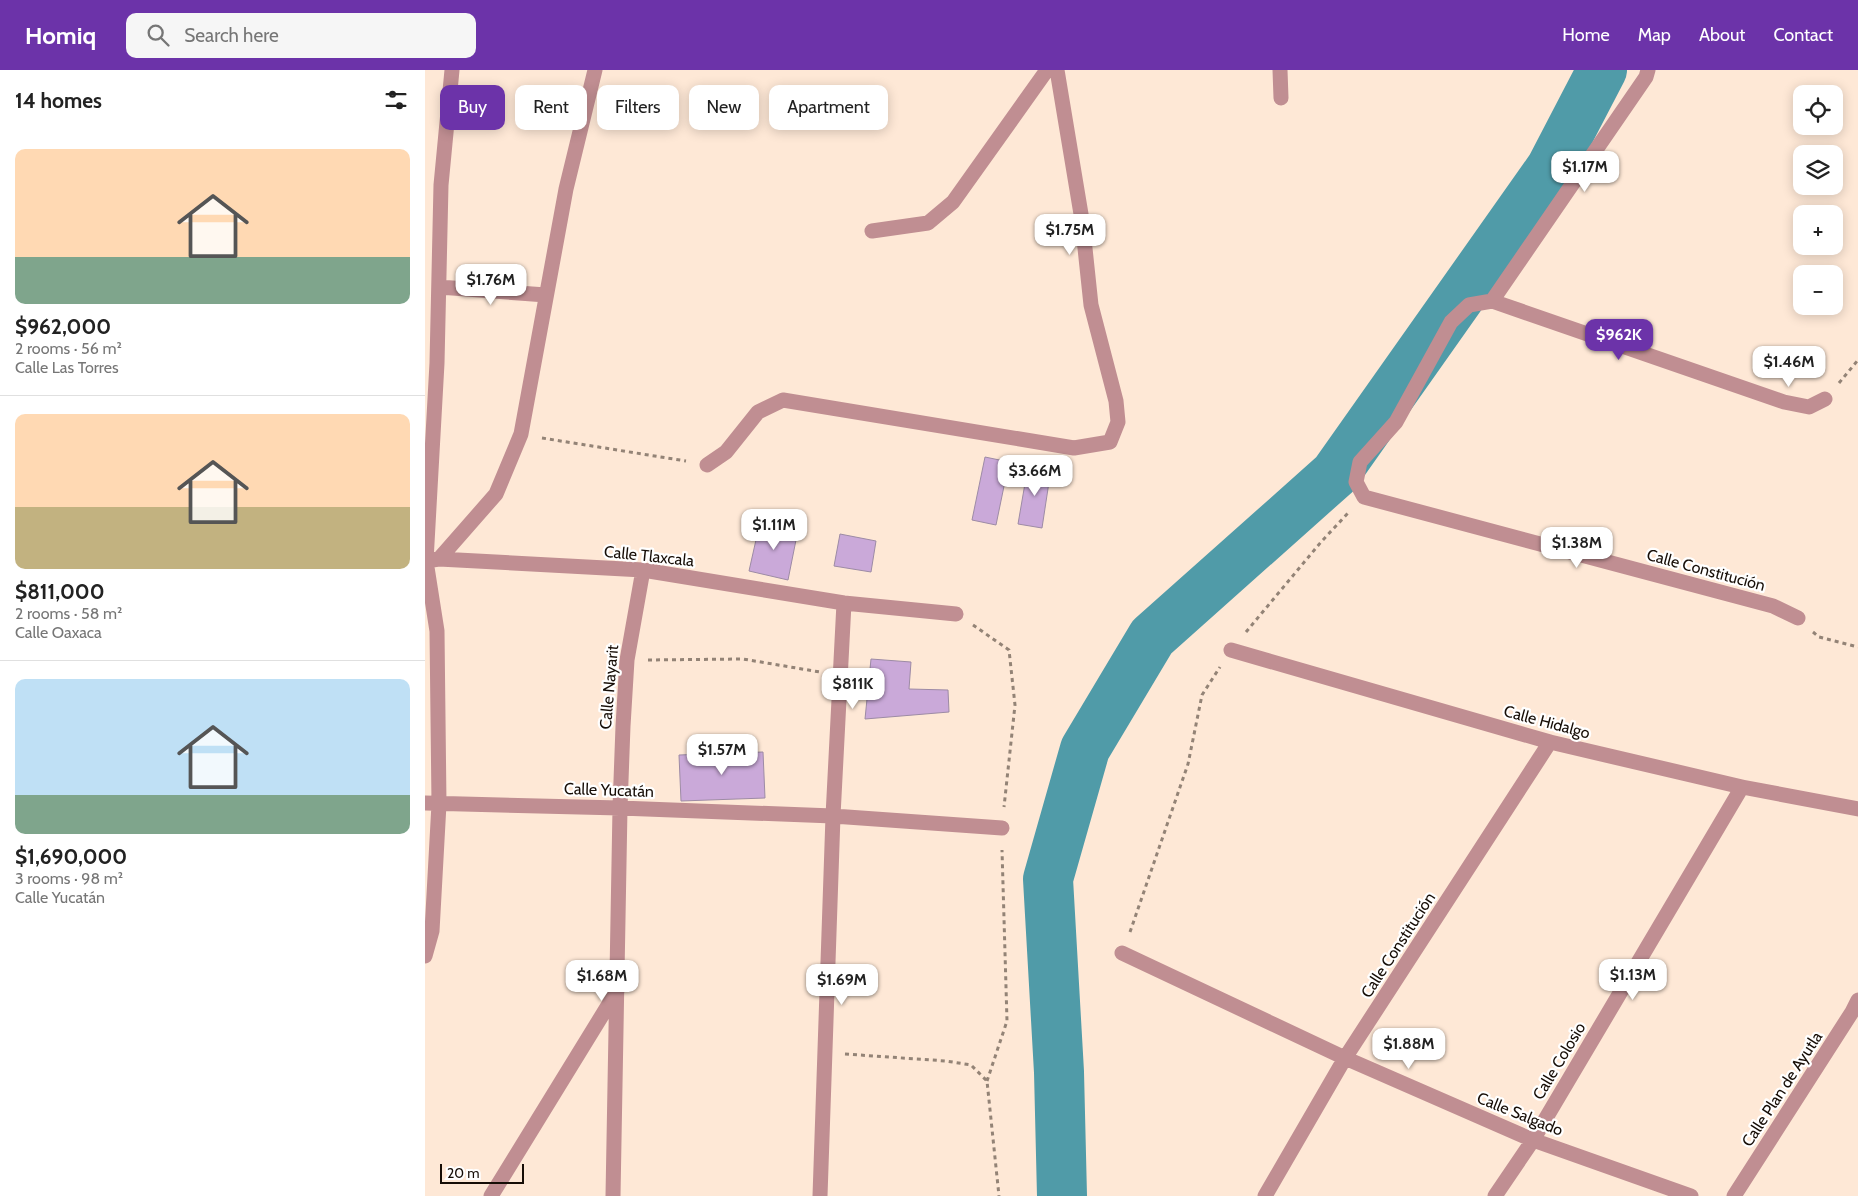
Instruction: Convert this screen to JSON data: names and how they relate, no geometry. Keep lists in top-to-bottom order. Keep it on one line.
{"streets":{"street":["Calle Tlaxcala","Calle Constitución","Calle Nayarit","Calle Hidalgo","Calle Yucatán","Calle Colosio","Calle Plan de Ayutla","Calle Salgado"]},"crossings":[["Calle Tlaxcala","Calle Nayarit"],["Calle Constitución","Calle Hidalgo"],["Calle Constitución","Calle Salgado"],["Calle Nayarit","Calle Yucatán"],["Calle Hidalgo","Calle Colosio"],["Calle Colosio","Calle Salgado"]],"scale_bar":"20 m","page":{"header":"Homiq","search":"Search here","nav":["Home","Map","About","Contact"],"heading":"14 homes","map_buttons":["+","−"],"chip":["Buy","Rent","Filters","New","Apartment"],"list":[{"name":"$962,000","note":"2 rooms · 56 m² · Calle Las Torres"},{"name":"$811,000","note":"2 rooms · 58 m² · Calle Oaxaca"},{"name":"$1,690,000","note":"3 rooms · 98 m² · Calle Yucatán"}],"price":["$1.17M","$1.75M","$1.76M","$962K","$1.46M","$3.66M","$1.11M","$1.38M","$811K","$1.57M","$1.13M","$1.68M","$1.69M","$1.88M"],"scale":"20 m"}}
